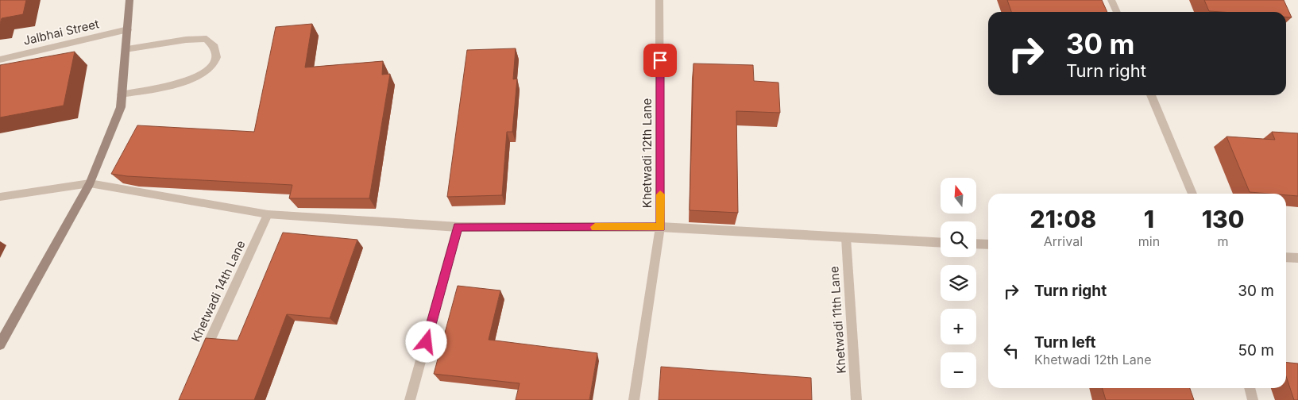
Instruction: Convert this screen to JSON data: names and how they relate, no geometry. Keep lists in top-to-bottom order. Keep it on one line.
{"streets":{"street":["Jalbhai Street","Khetwadi 12th Lane","Khetwadi 14th Lane","Khetwadi 11th Lane"]},"north":"top","page":{"turn":["30 m","Turn right"],"map_buttons":["+","−"],"eta":["21:08","Arrival","1","min","130","m"],"list":[{"name":"Turn right","value":"30 m"},{"name":"Turn left","note":"Khetwadi 12th Lane","value":"50 m"}]}}
